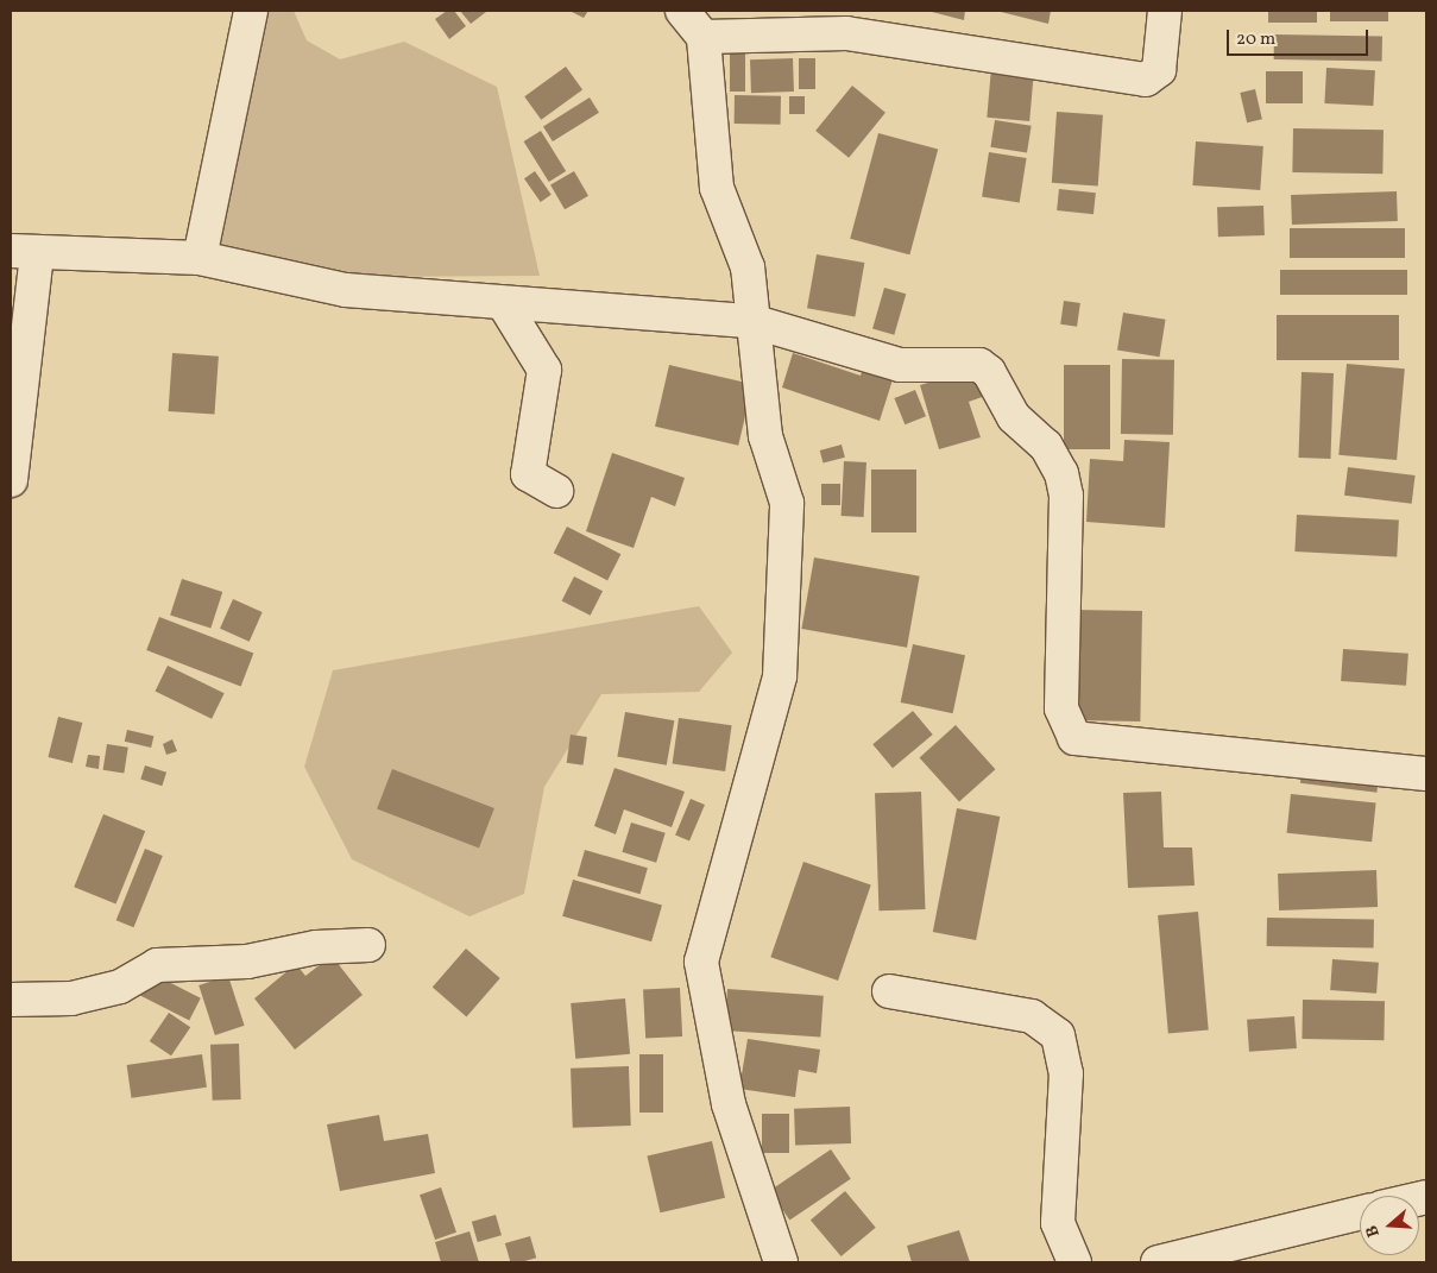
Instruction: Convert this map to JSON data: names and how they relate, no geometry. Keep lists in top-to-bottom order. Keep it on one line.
{"scale_bar":"20 m","north":"left"}
